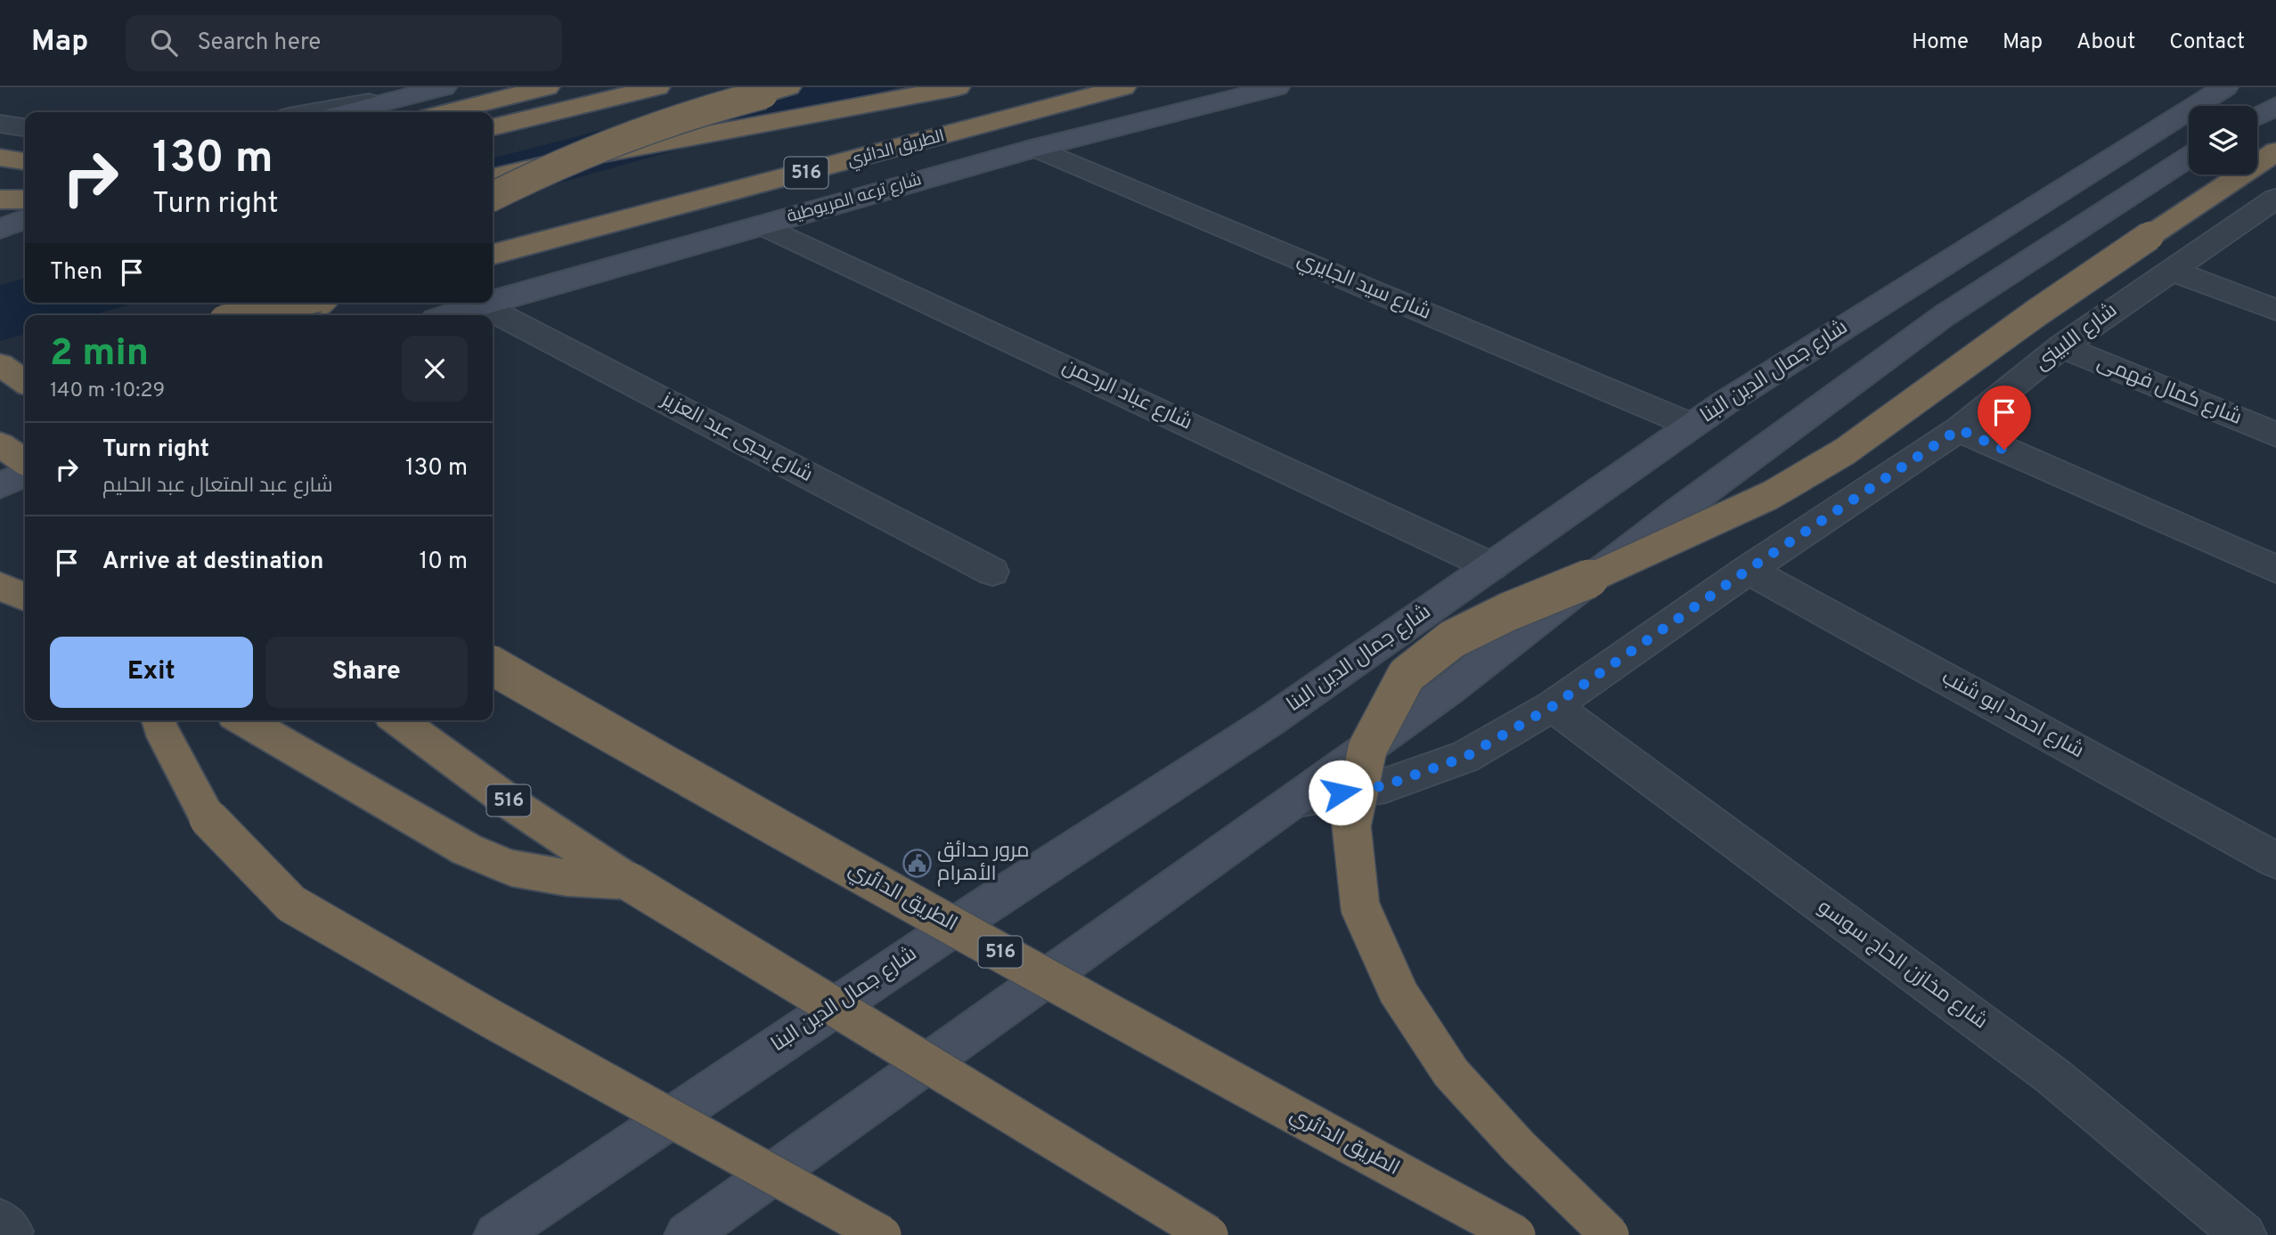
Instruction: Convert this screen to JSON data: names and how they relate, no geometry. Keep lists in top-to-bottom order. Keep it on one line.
{"streets":{"highway":["الطريق الدائري","516"],"main road":["شارع ترعه المريوطية","شارع جمال الدين البنا"],"street":["شارع سيد الجايري","شارع اللبينى","شارع كمال فهمى","شارع عباد الرحمن","شارع يحيي عبد العزيز","شارع احمد ابو شنب","شارع مخازن الحاج سوسو"]},"crossings":[["شارع ترعه المريوطية","شارع سيد الجايري"],["شارع ترعه المريوطية","شارع عباد الرحمن"],["شارع ترعه المريوطية","شارع يحيي عبد العزيز"],["شارع سيد الجايري","شارع جمال الدين البنا"],["شارع اللبينى","شارع كمال فهمى"],["شارع اللبينى","شارع احمد ابو شنب"],["شارع اللبينى","شارع مخازن الحاج سوسو"],["شارع جمال الدين البنا","شارع عباد الرحمن"]],"places":{"public building":["مرور حدائق الأهرام"]},"page":{"header":"Map","search":"Search here","nav":["Home","Map","About","Contact"],"turn":["130 m","Turn right"],"then":"Then","heading":["2 min","140 m · 10:29"],"list":[{"name":"Turn right","note":"شارع عبد المتعال عبد الحليم","value":"130 m"},{"name":"Arrive at destination","value":"10 m"}],"buttons":["Exit","Share"]}}
